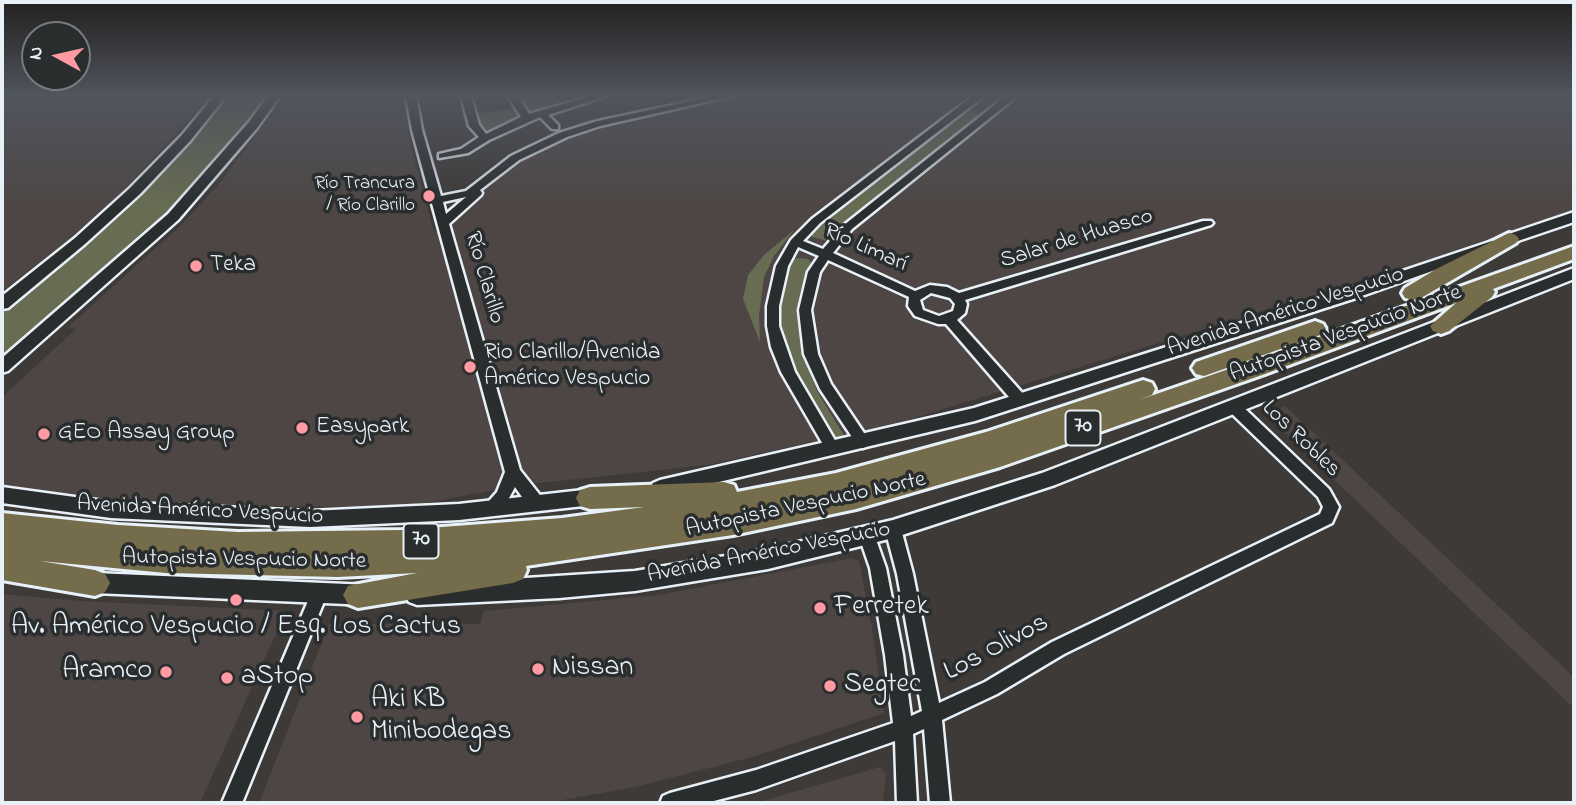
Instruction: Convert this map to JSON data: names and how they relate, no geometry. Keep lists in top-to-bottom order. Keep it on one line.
{"streets":{"highway":["Autopista Vespucio Norte","70"],"main road":["Avenida Américo Vespucio"],"street":["Salar de Huasco","Río Limarí","Río Clarillo","Los Robles","Los Olivos"]},"crossings":[["Salar de Huasco","Río Limarí"],["Río Clarillo","Avenida Américo Vespucio"],["Avenida Américo Vespucio","Los Robles"],["Los Robles","Los Olivos"]],"places":["Río Trancura / Río Clarillo","Teka","Rio Clarillo/Avenida Américo Vespucio","Easypark","GEO Assay Group","Av. Américo Vespucio / Esq. Los Cactus","Ferretek","Nissan","Aramco","aStop","Segtec","Aki KB Minibodegas"],"north":"left"}
